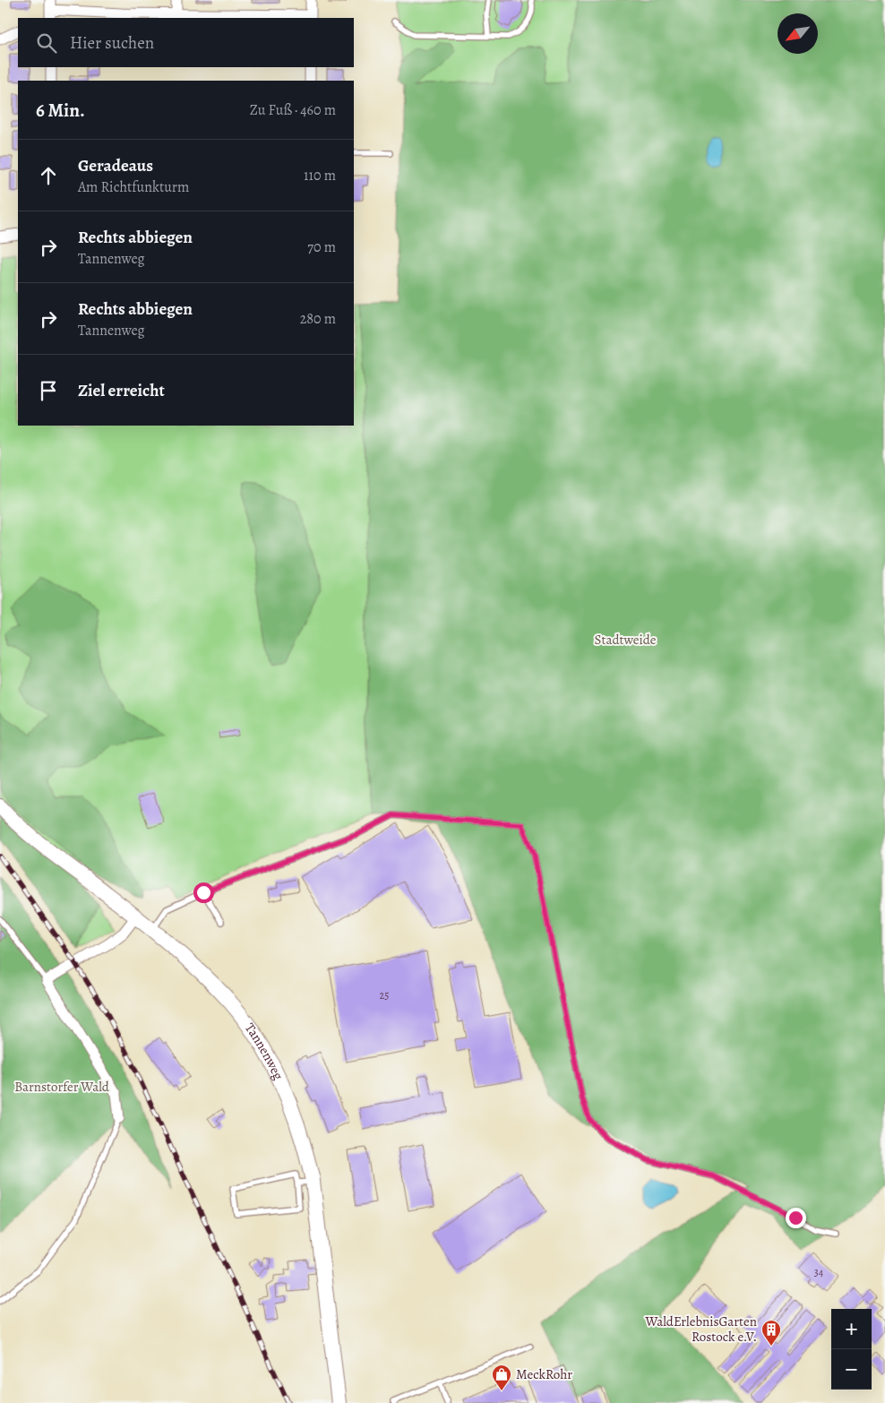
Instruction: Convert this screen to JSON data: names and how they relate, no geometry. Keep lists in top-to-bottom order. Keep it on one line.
{"streets":{"street":["Tannenweg"]},"parks":["Stadtweide","Barnstorfer Wald"],"places":{"building":["WaldErlebnisGarten Rostock e.V."],"shop":["MeckRohr"]},"house_numbers":["25","34"],"north":"bottom left","page":{"search":"Hier suchen","heading":["6 Min.","Zu Fuß · 460 m"],"list":[["Geradeaus","Am Richtfunkturm","110 m"],["Rechts abbiegen","Tannenweg","70 m"],["Rechts abbiegen","Tannenweg","280 m"],"Ziel erreicht"],"map_buttons":["+","−"]}}
